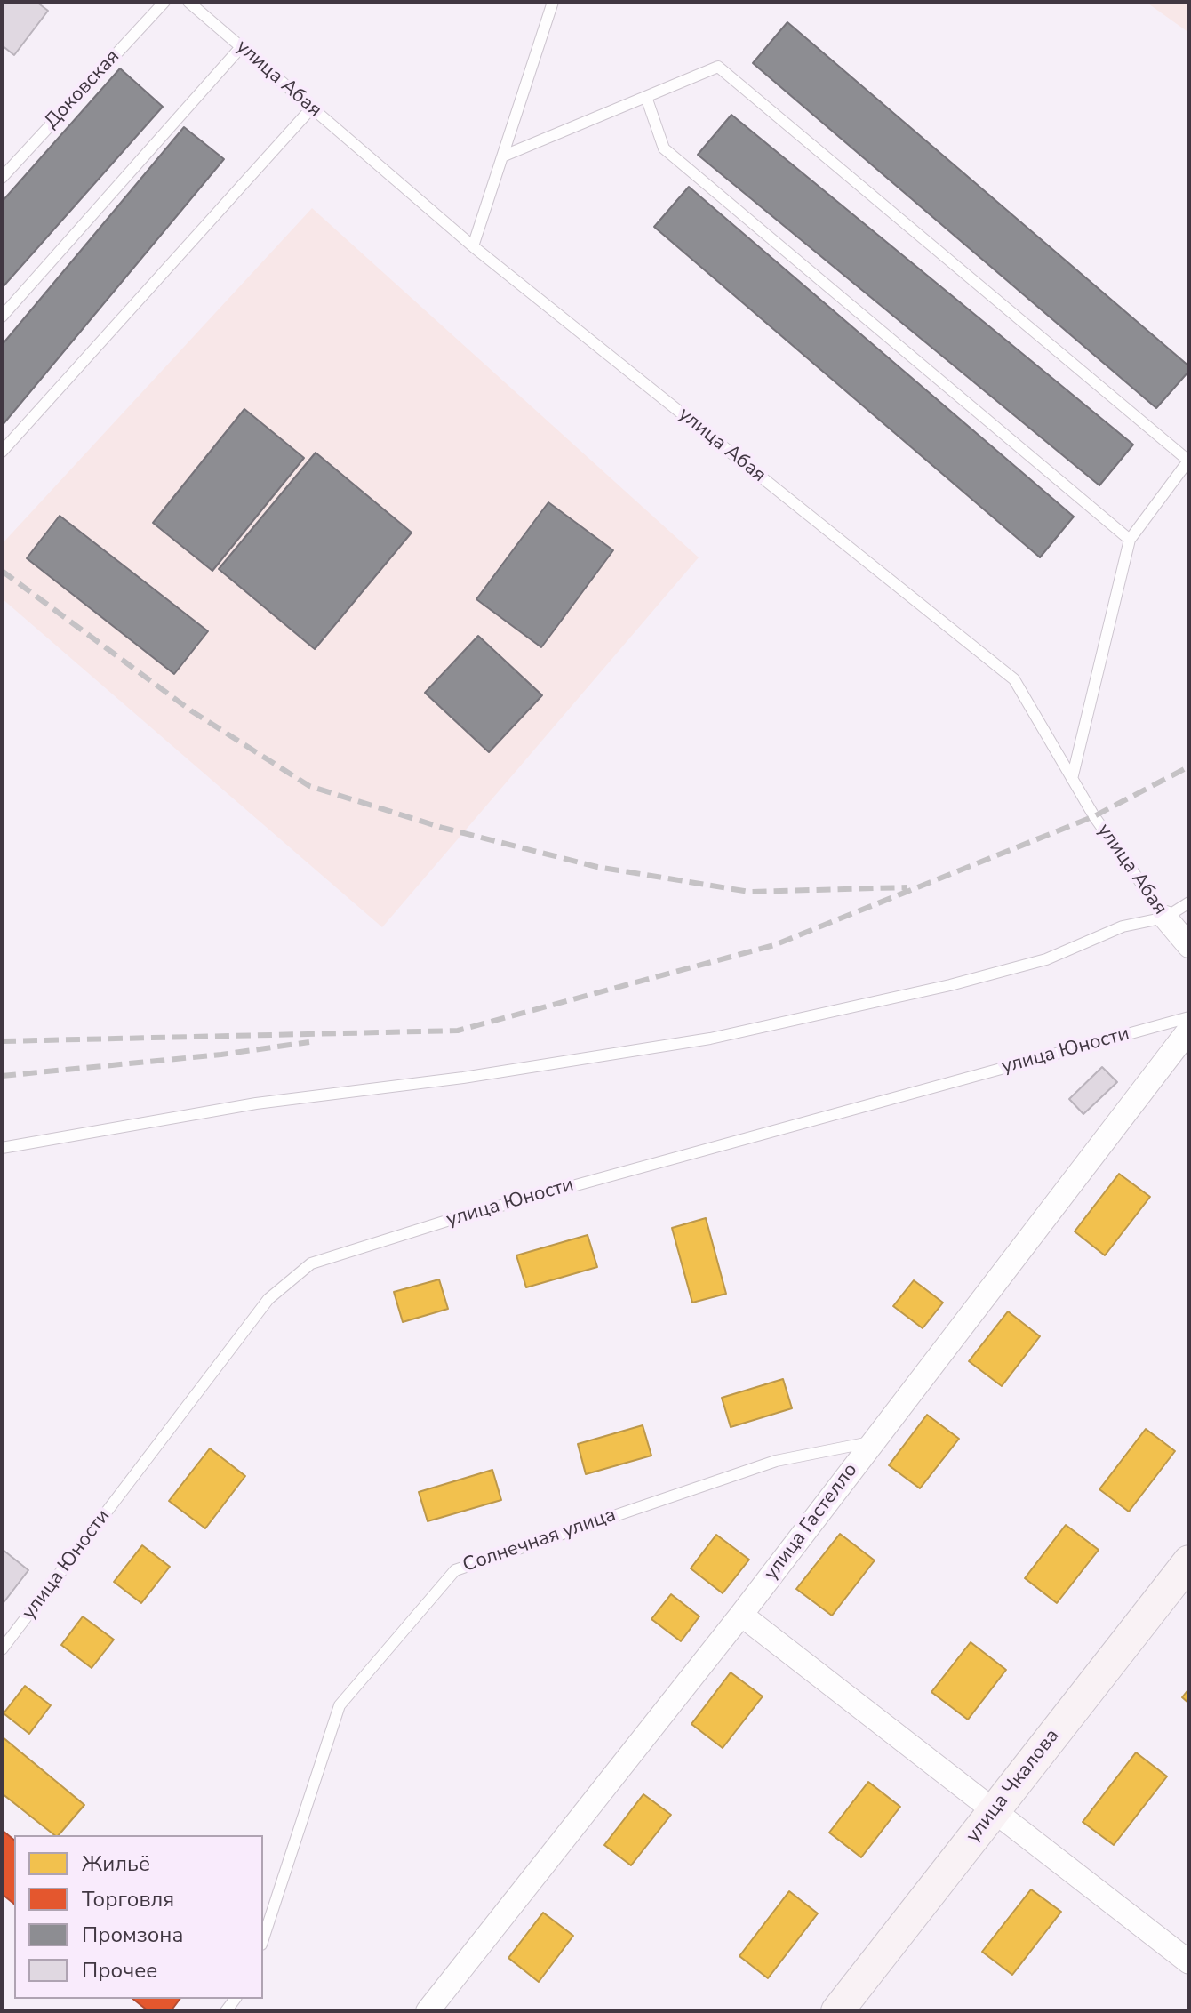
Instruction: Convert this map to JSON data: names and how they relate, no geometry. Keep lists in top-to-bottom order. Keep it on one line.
{"streets":{"main road":["улица Чкалова"],"street":["улица Абая","улица Гастелло"],"lane":["Доковская","улица Юности","Солнечная улица"]},"crossings":[["улица Гастелло","Солнечная улица"]],"legend":["Жильё","Торговля","Промзона","Прочее"]}
